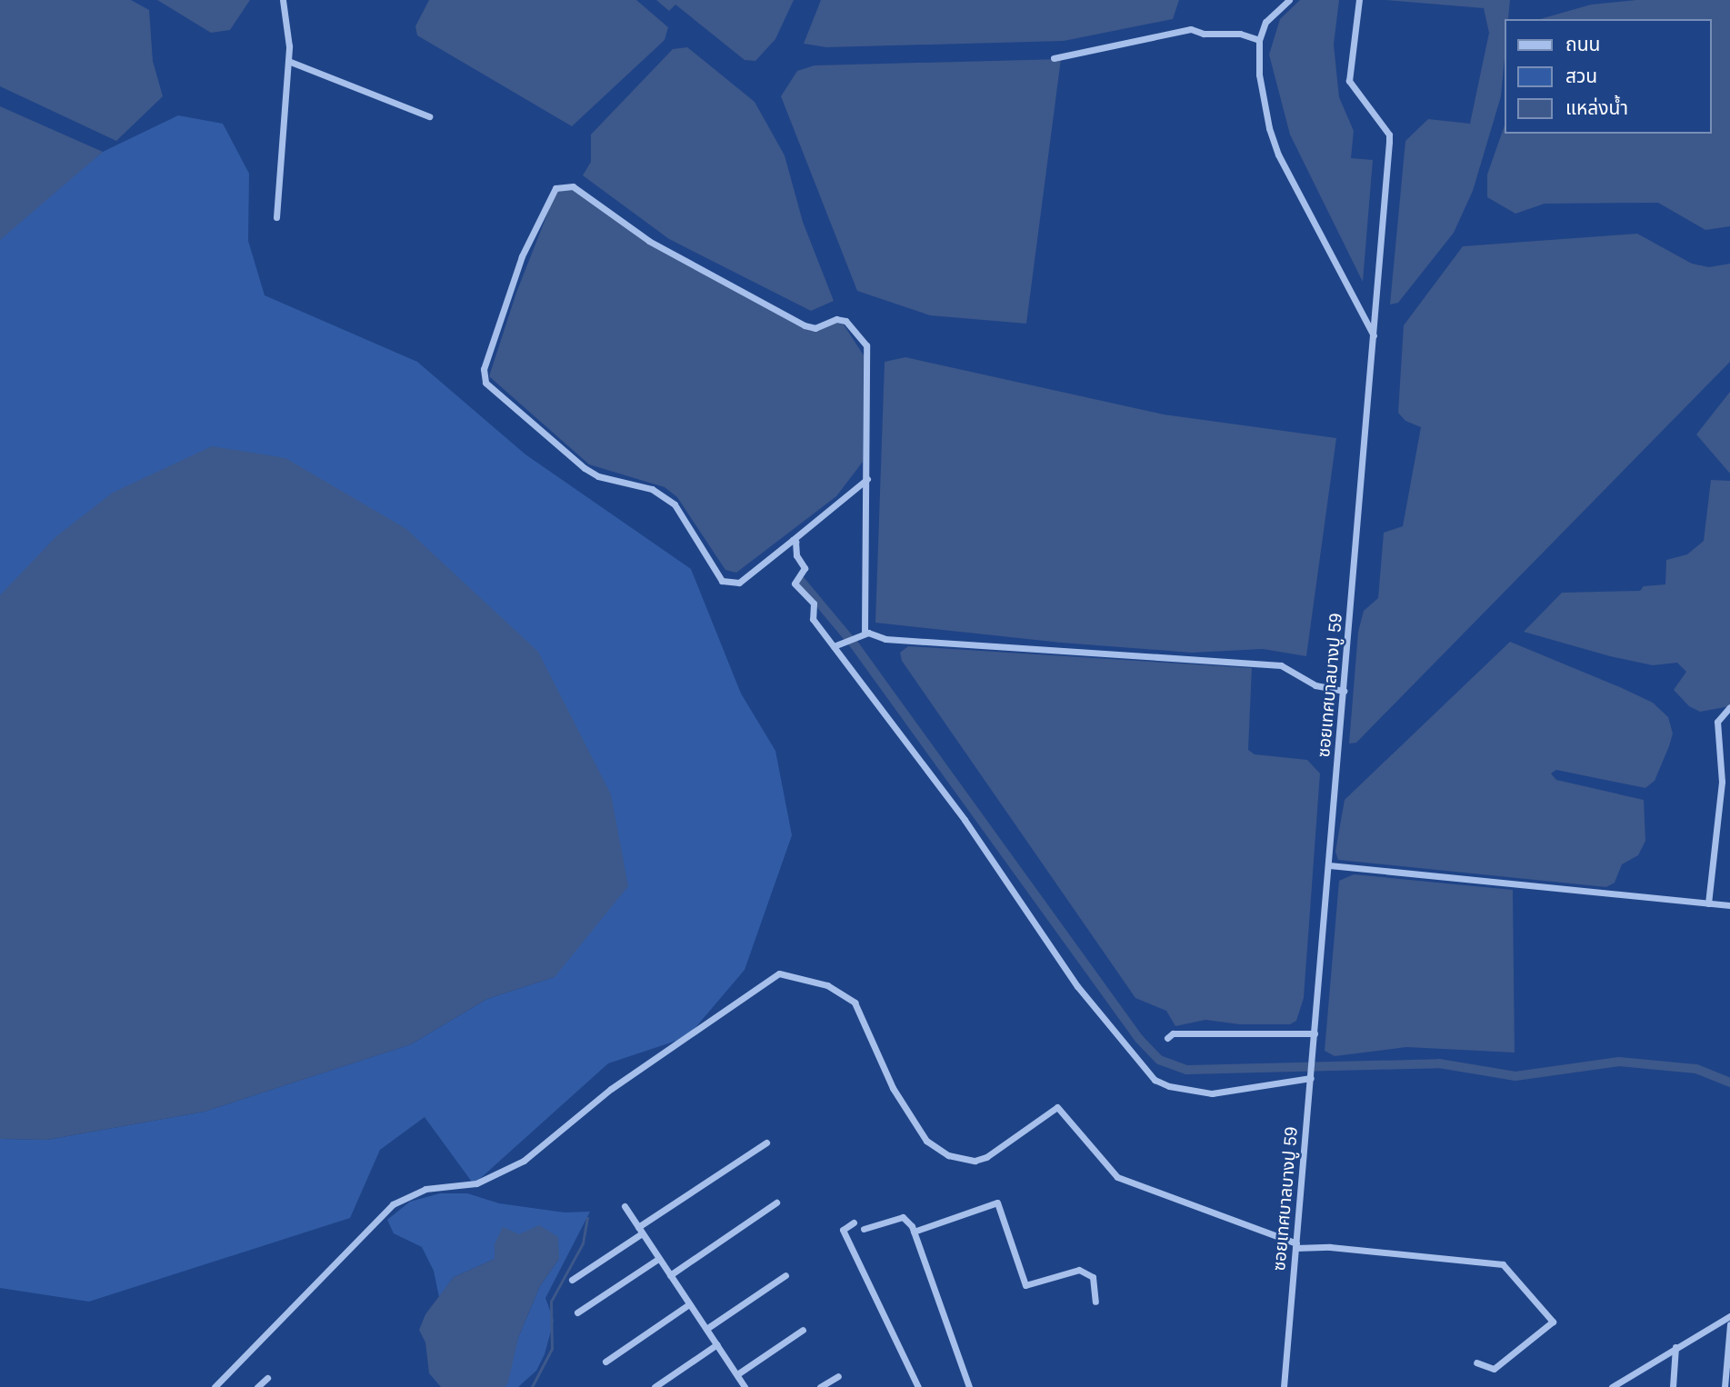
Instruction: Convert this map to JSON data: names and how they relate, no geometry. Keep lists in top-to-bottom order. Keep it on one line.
{"streets":{"street":["ซอยเทศบาลบางปู 59"]},"legend":["ถนน","สวน","แหล่งน้ำ"]}
